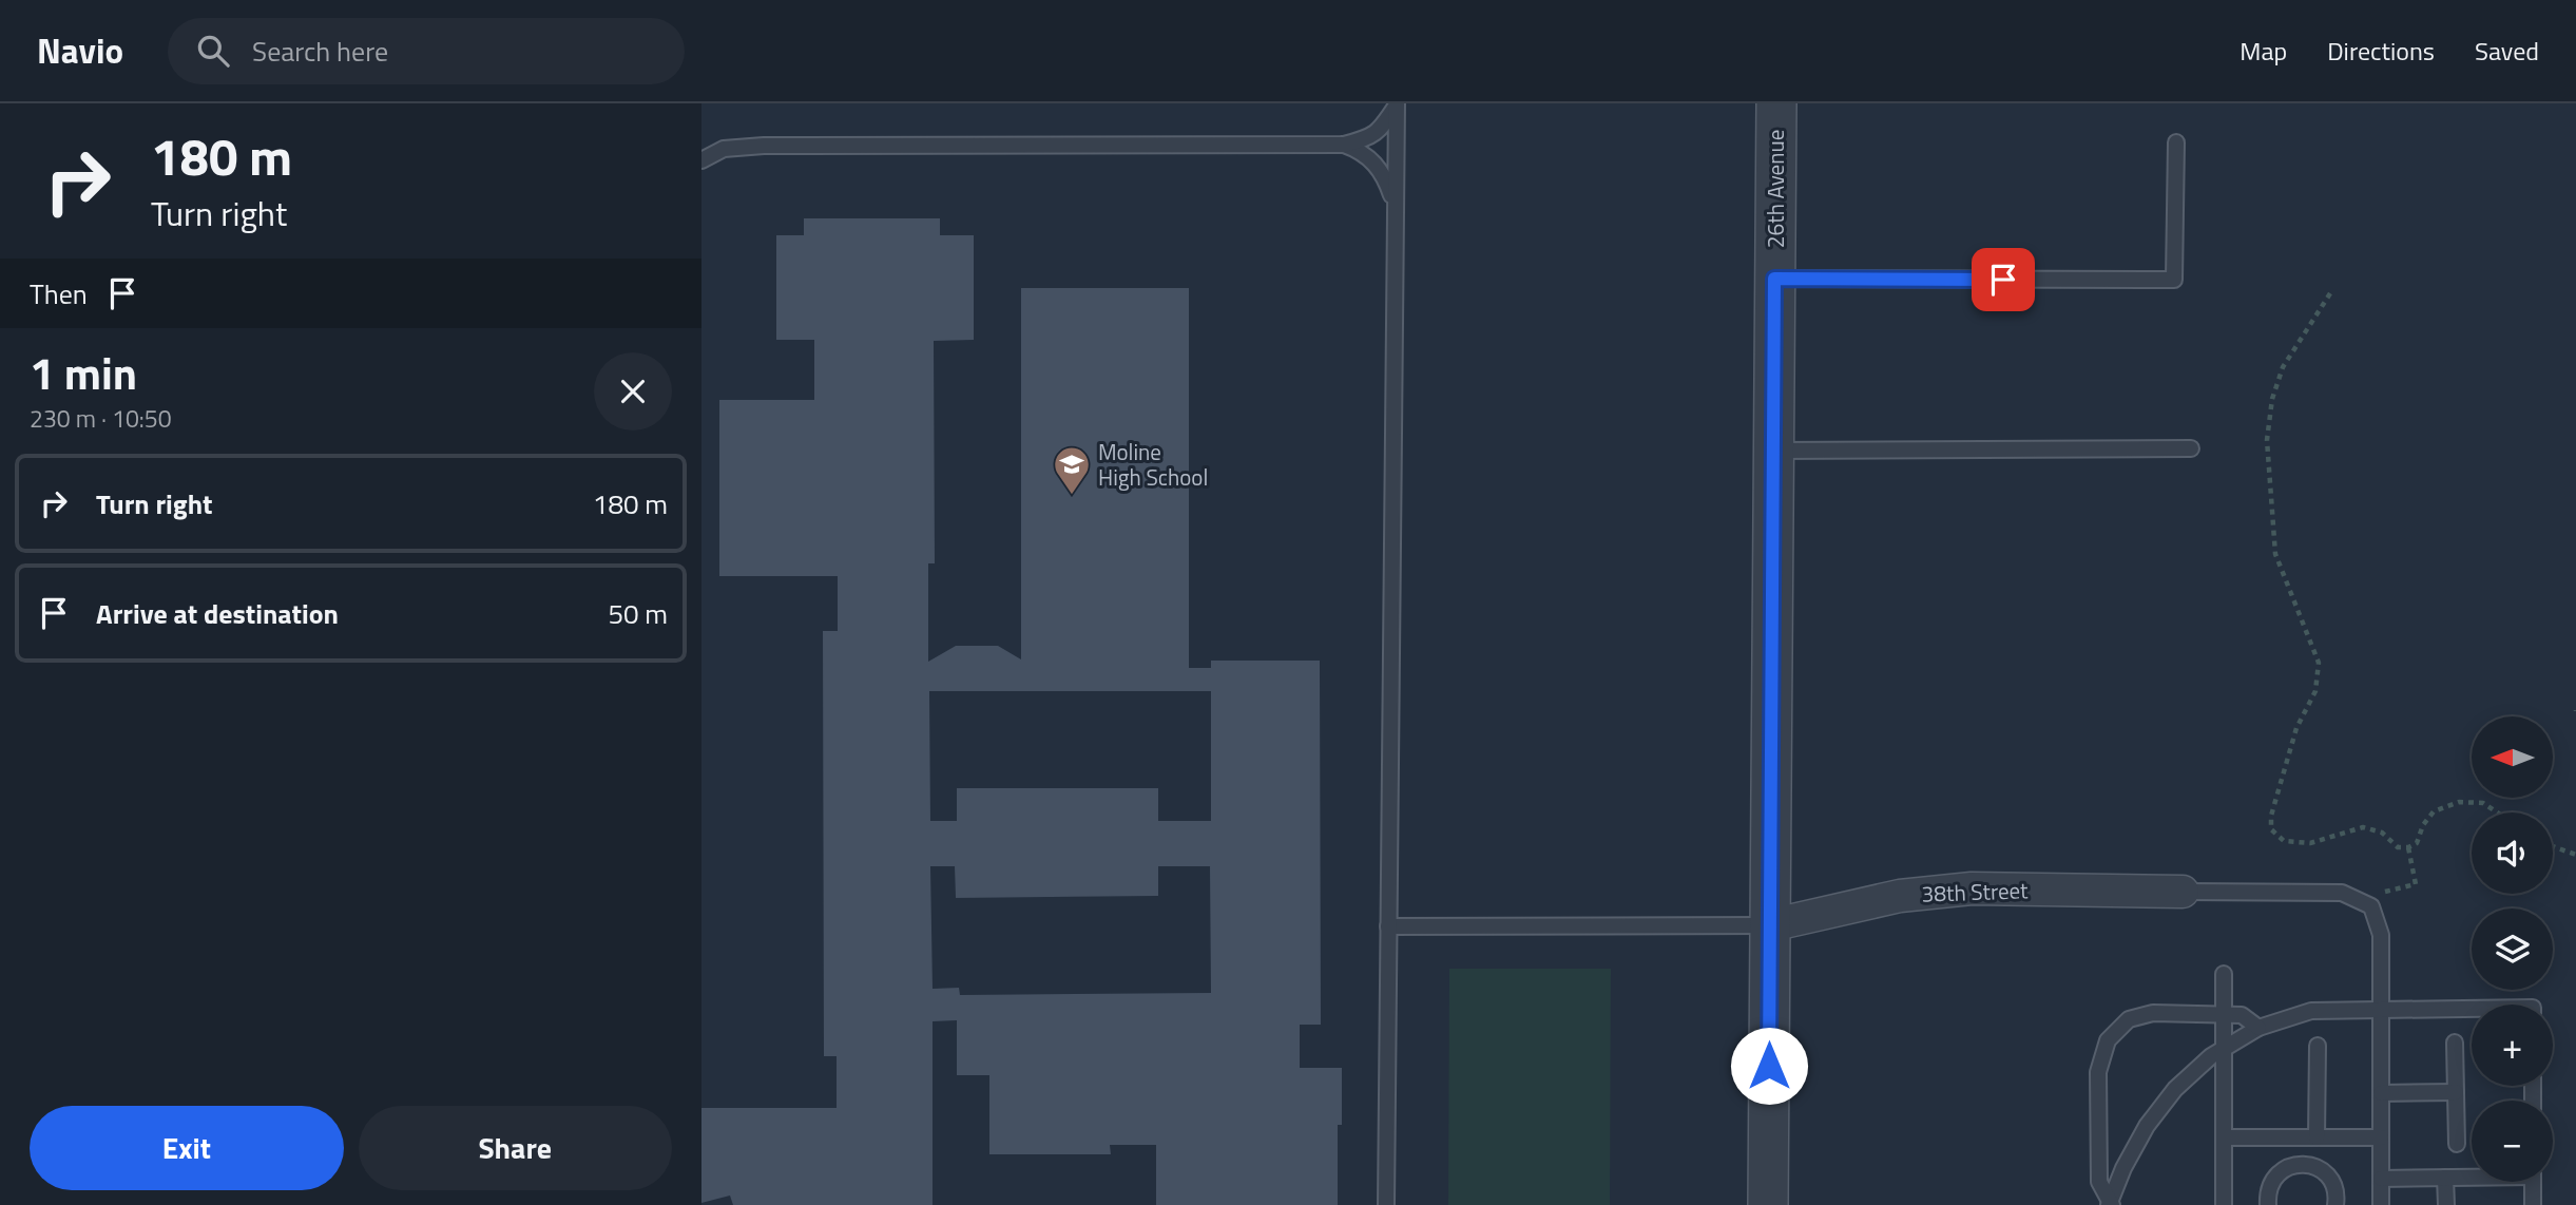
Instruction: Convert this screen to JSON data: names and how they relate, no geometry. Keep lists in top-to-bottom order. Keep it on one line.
{"streets":{"street":["26th Avenue","38th Street"]},"crossings":[["26th Avenue","38th Street"]],"places":{"school or university":["Moline High School"]},"north":"left","page":{"header":"Navio","search":"Search here","nav":["Map","Directions","Saved"],"turn":["180 m","Turn right"],"then":"Then","heading":["1 min","230 m · 10:50"],"list":[{"name":"Turn right","value":"180 m"},{"name":"Arrive at destination","value":"50 m"}],"map_buttons":["+","−"],"buttons":["Exit","Share"]}}
